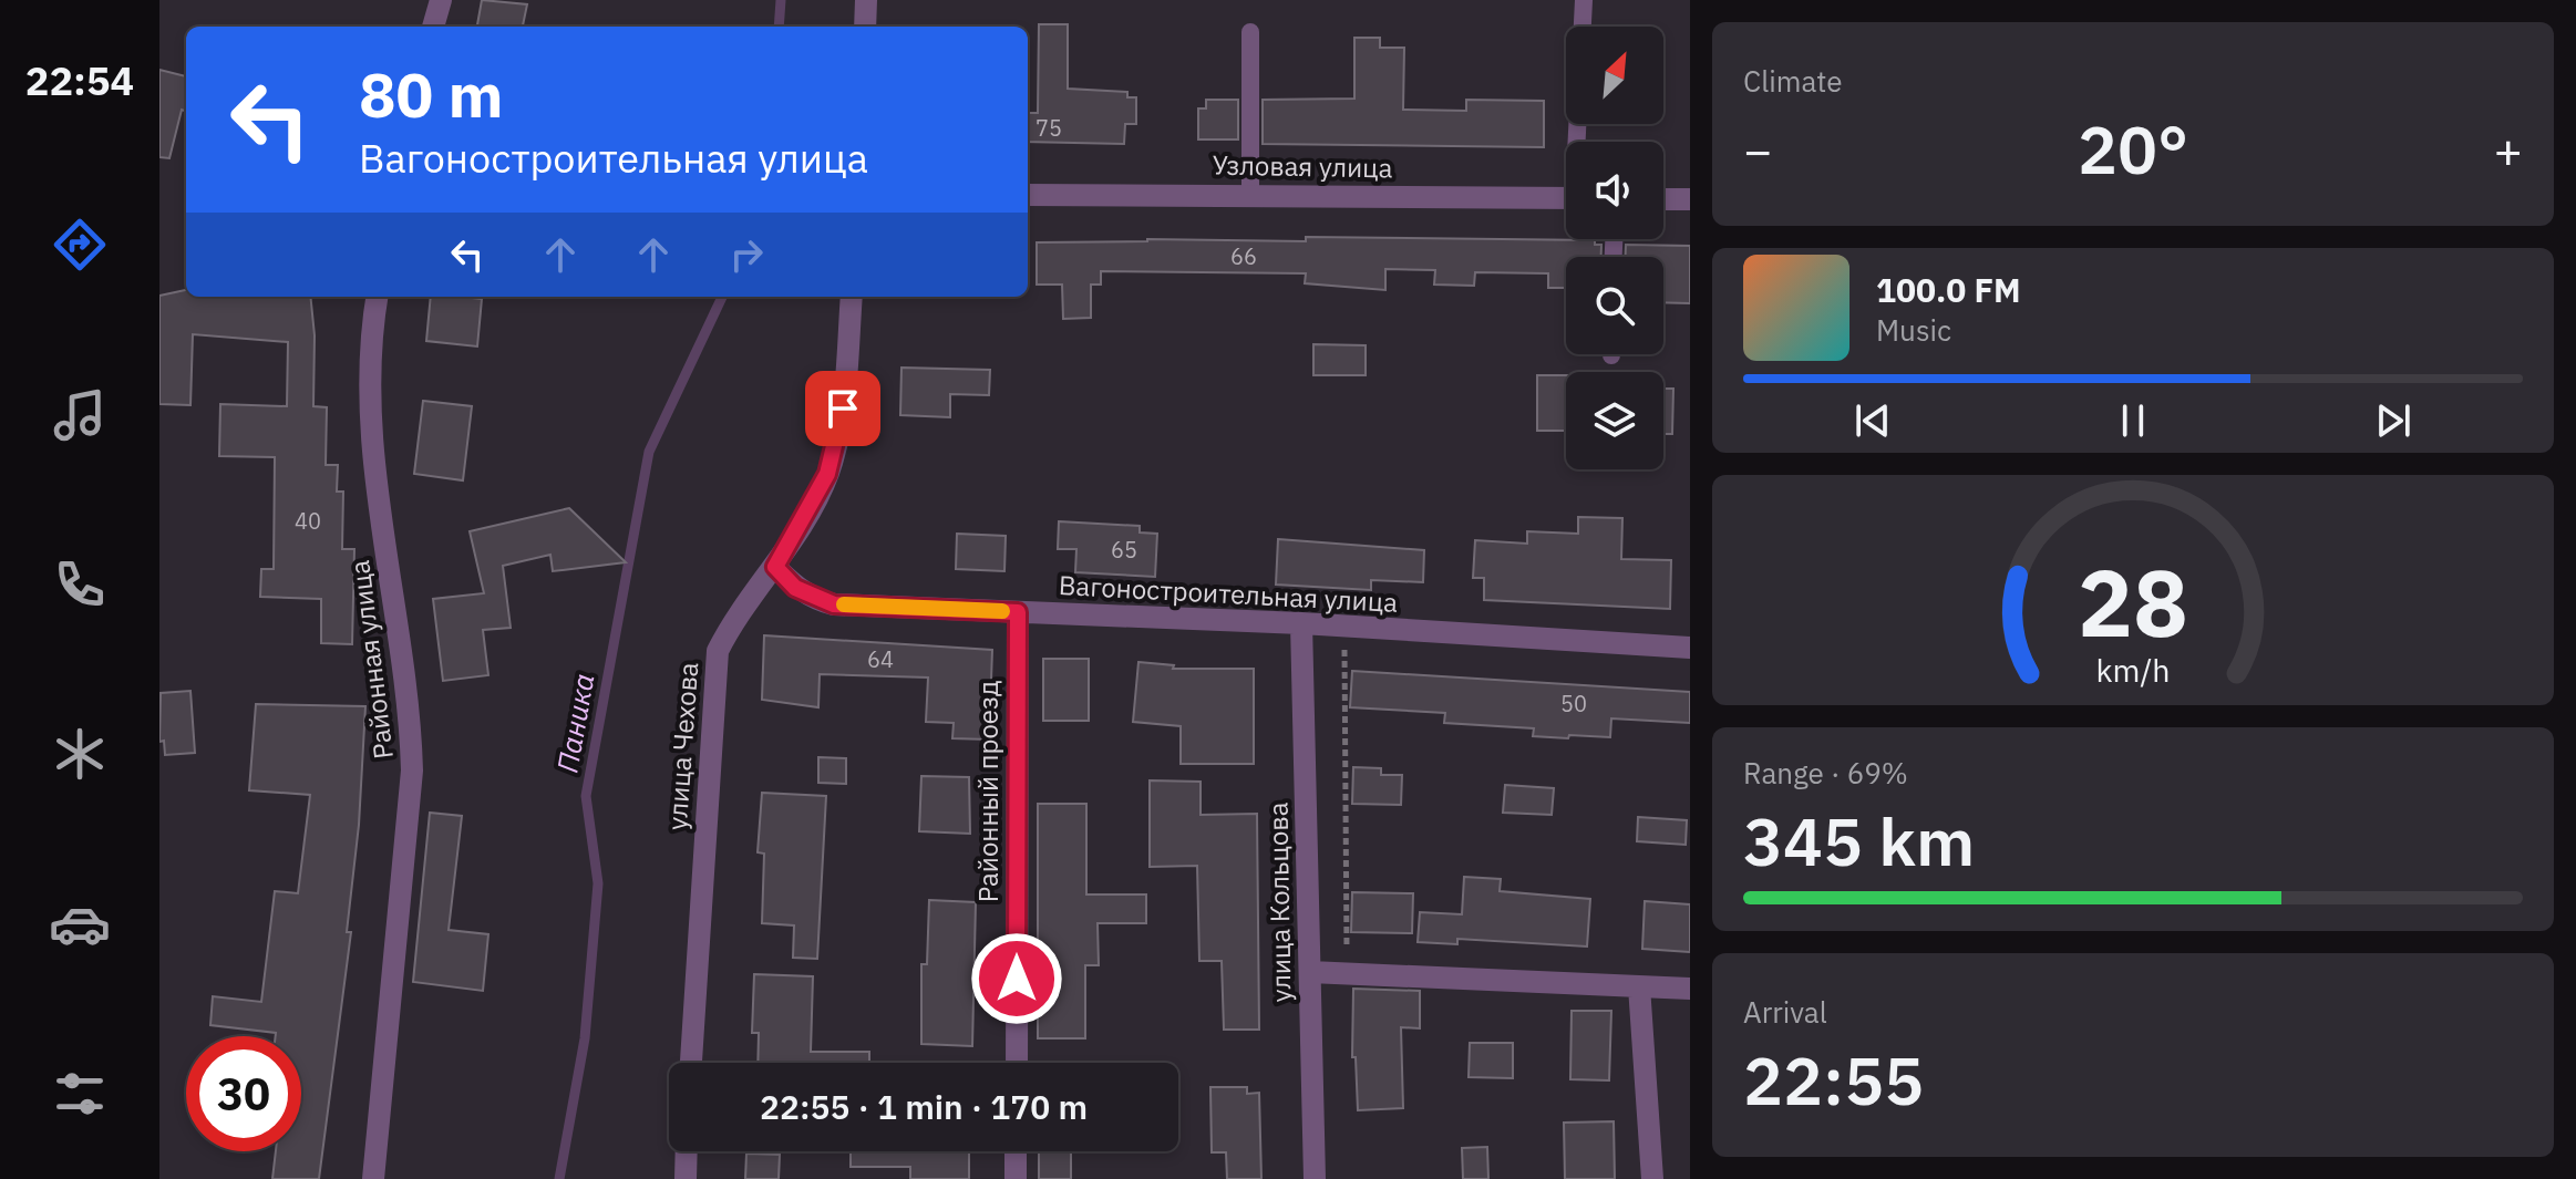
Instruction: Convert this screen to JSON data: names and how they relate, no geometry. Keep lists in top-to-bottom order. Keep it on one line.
{"streets":{"street":["Узловая улица","Вагоностроительная улица","Районная улица","улица Чехова","Районный проезд","улица Кольцова"]},"crossings":[["Вагоностроительная улица","улица Чехова"],["Вагоностроительная улица","Районный проезд"],["Вагоностроительная улица","улица Кольцова"]],"water":["Паника"],"house_numbers":["75","66","40","65","64","50"],"north":"top right","page":{"tabs":"22:54","tile":["Climate",["Range · 69%","345 km"],["Arrival","22:55"]],"turn":["80 m","Вагоностроительная улица"],"heat":["−","20°","+"],"song":["100.0 FM","Music"],"limit":"30","trip":"22:55 · 1 min · 170 m","gauge":["28","km/h"]}}
